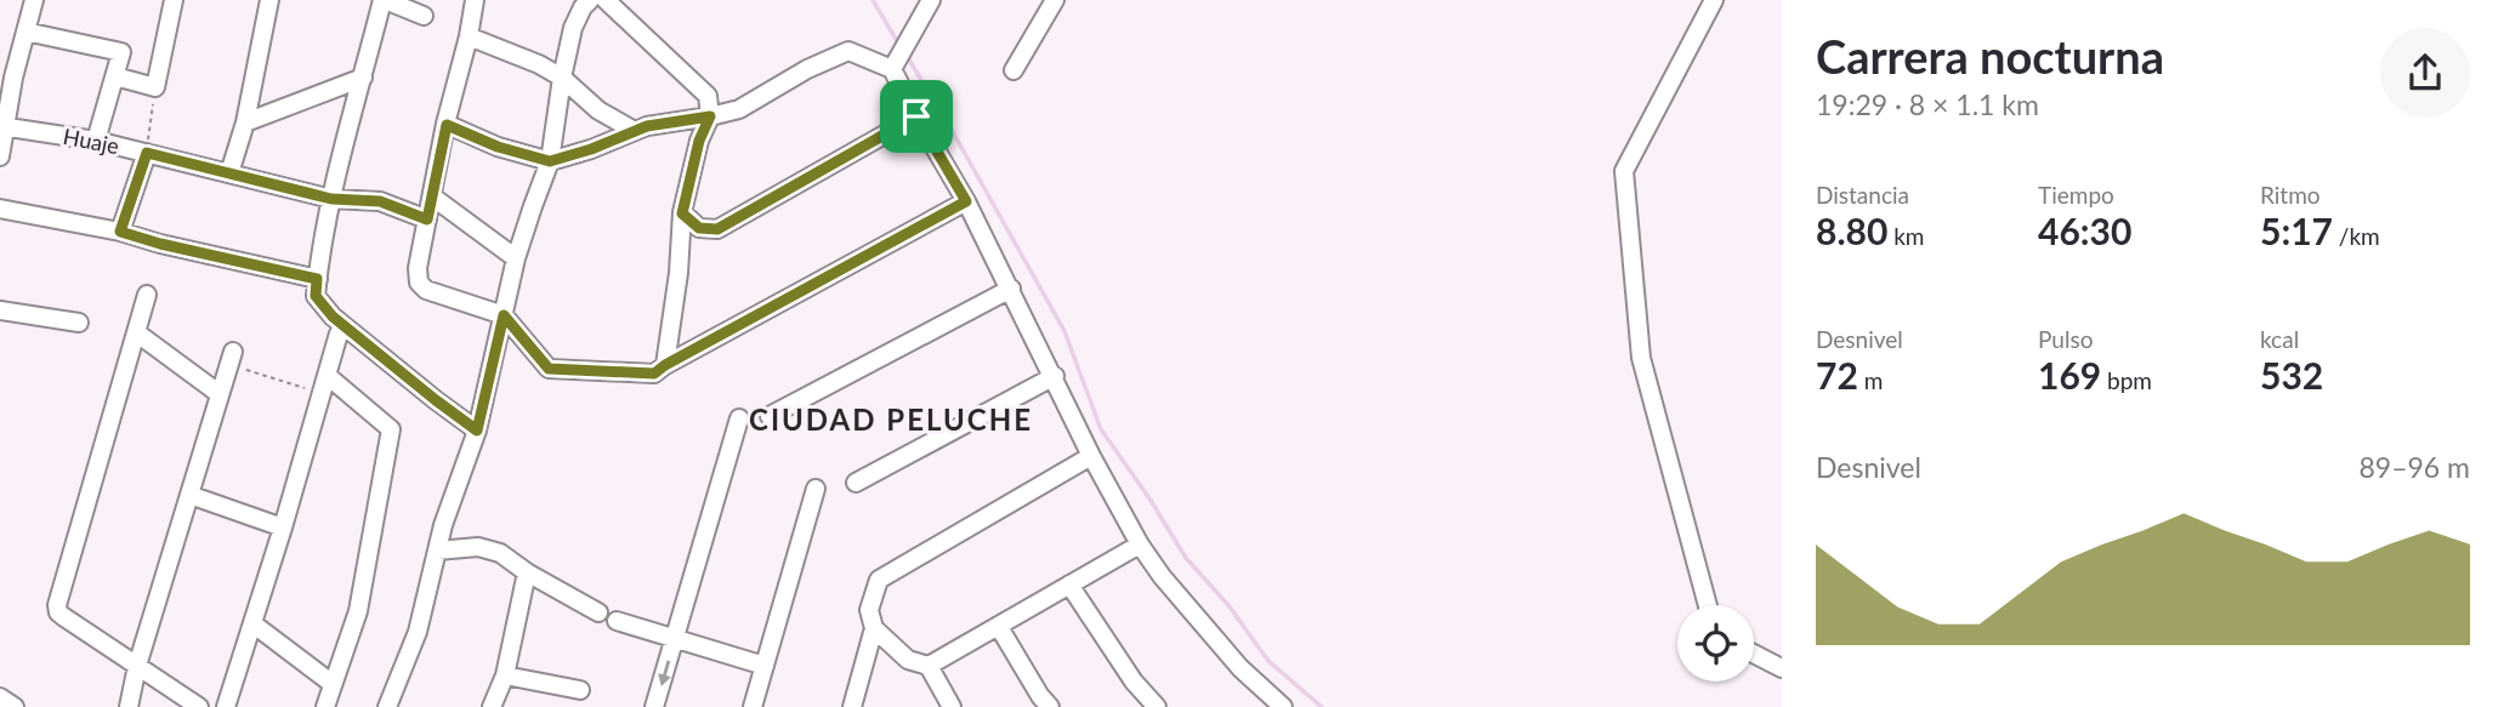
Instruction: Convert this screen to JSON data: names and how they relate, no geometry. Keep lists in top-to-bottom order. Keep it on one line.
{"streets":{"street":["Huaje"]},"districts":["CIUDAD PELUCHE"],"page":{"heading":["Carrera nocturna","19:29 · 8 × 1.1 km"],"stats":[["Distancia","8.80 km"],["Tiempo","46:30"],["Ritmo","5:17 /km"],["Desnivel","72 m"],["Pulso","169 bpm"],["kcal","532"]],"chart":["Desnivel","89–96 m"]}}
